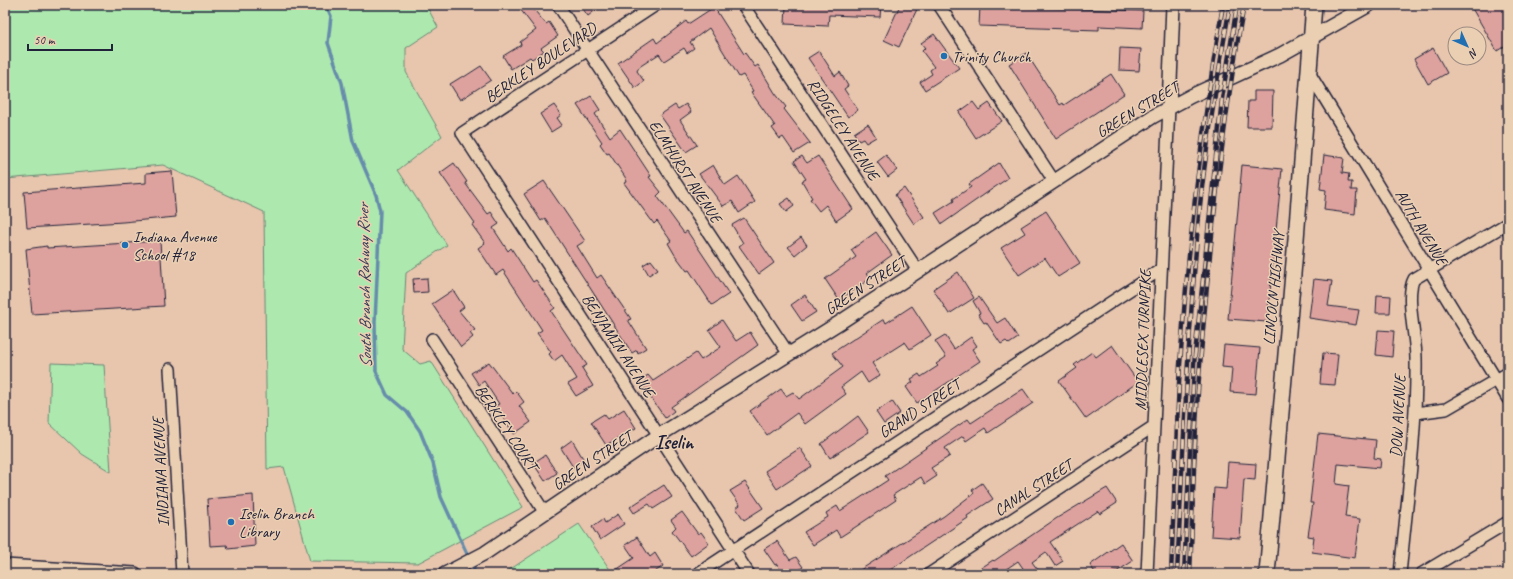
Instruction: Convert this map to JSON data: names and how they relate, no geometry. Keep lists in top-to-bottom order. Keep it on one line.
{"streets":{"main road":["LINCOLN HIGHWAY"],"street":["BERKLEY BOULEVARD","GREEN STREET","RIDGELEY AVENUE","ELMHURST AVENUE","AUTH AVENUE","MIDDLESEX TURNPIKE","BENJAMIN AVENUE","GRAND STREET","DOW AVENUE","BERKLEY COURT","INDIANA AVENUE","CANAL STREET"]},"crossings":[["BERKLEY BOULEVARD","ELMHURST AVENUE"],["BERKLEY BOULEVARD","BENJAMIN AVENUE"],["GREEN STREET","RIDGELEY AVENUE"],["GREEN STREET","ELMHURST AVENUE"],["GREEN STREET","LINCOLN HIGHWAY"],["GREEN STREET","MIDDLESEX TURNPIKE"],["GREEN STREET","BENJAMIN AVENUE"],["GREEN STREET","BERKLEY COURT"],["AUTH AVENUE","LINCOLN HIGHWAY"],["AUTH AVENUE","DOW AVENUE"],["MIDDLESEX TURNPIKE","GRAND STREET"],["MIDDLESEX TURNPIKE","CANAL STREET"],["BENJAMIN AVENUE","GRAND STREET"]],"districts":["Iselin"],"water":["South Branch Rahway River"],"places":["Trinity Church","Indiana Avenue School #18","Iselin Branch Library"],"scale_bar":"50 m","north":"bottom right"}
